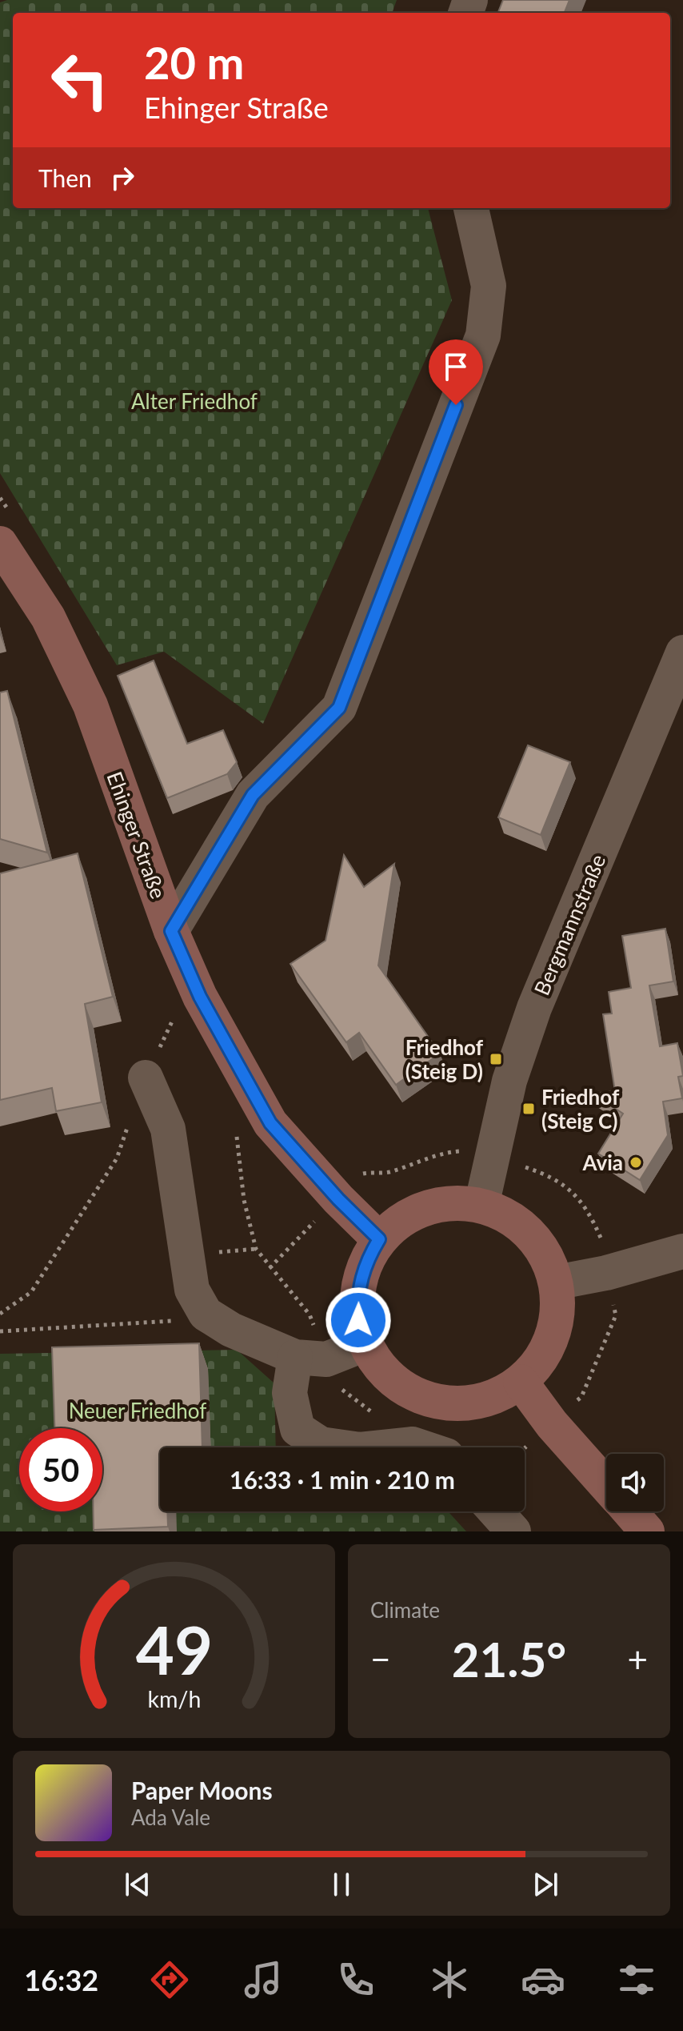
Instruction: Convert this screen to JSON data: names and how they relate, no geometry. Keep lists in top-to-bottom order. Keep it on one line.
{"streets":{"main road":["Ehinger Straße"],"street":["Bergmannstraße"]},"crossings":[["Ehinger Straße","Bergmannstraße"]],"parks":["Alter Friedhof","Neuer Friedhof"],"places":{"transit":["Friedhof (Steig D)","Friedhof (Steig C)"],"other":["Avia"]},"page":{"turn":["20 m","Ehinger Straße"],"then":"Then","limit":"50","trip":"16:33 · 1 min · 210 m","tile":"Climate","heat":["−","21.5°","+"],"song":["Paper Moons","Ada Vale"],"tabs":"16:32","gauge":["49","km/h"]}}
